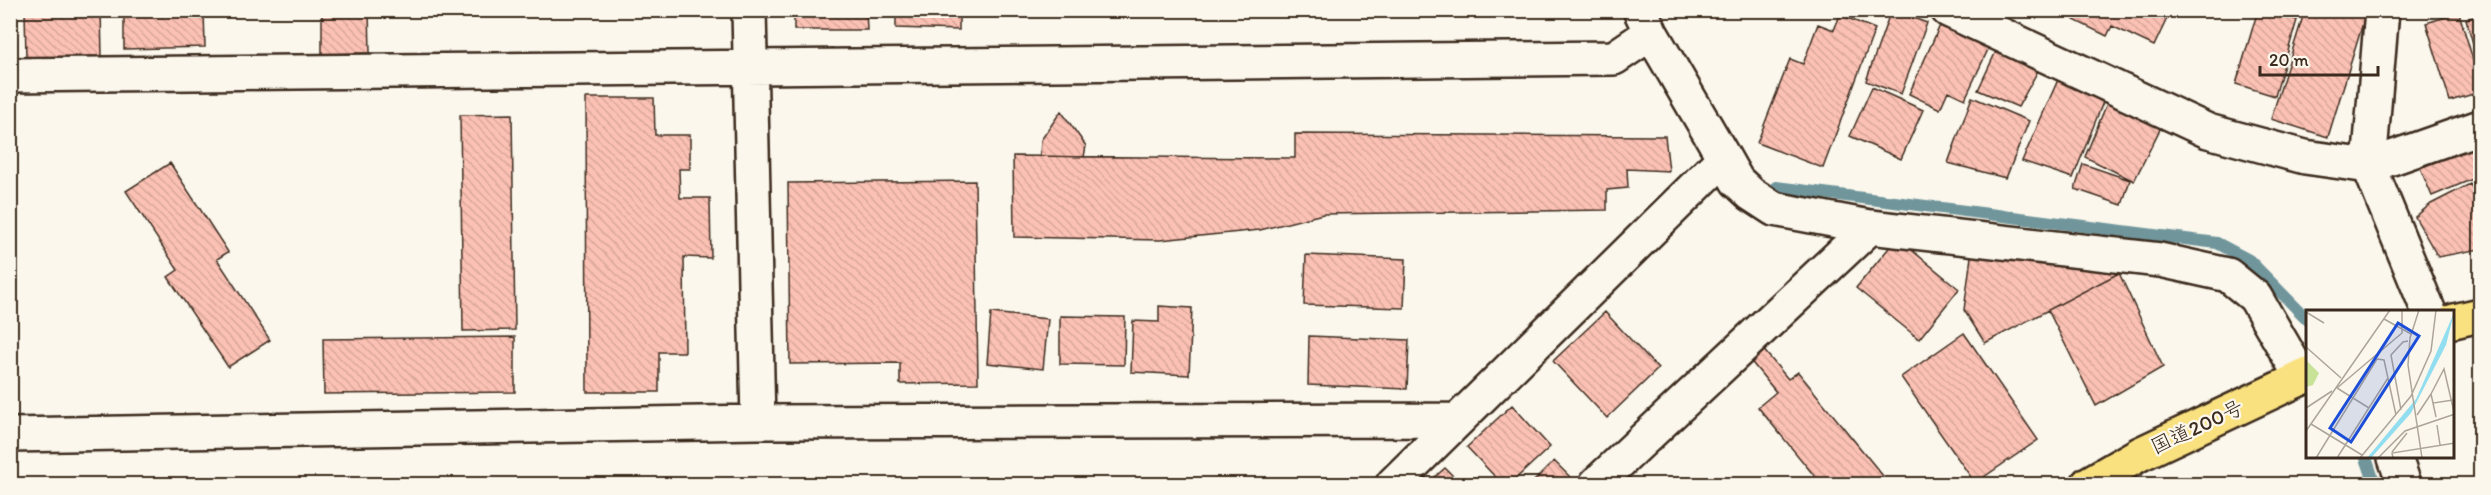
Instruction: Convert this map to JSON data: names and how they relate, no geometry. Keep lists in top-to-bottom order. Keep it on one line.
{"streets":{"highway":["国道200号"]},"scale_bar":"20 m"}
